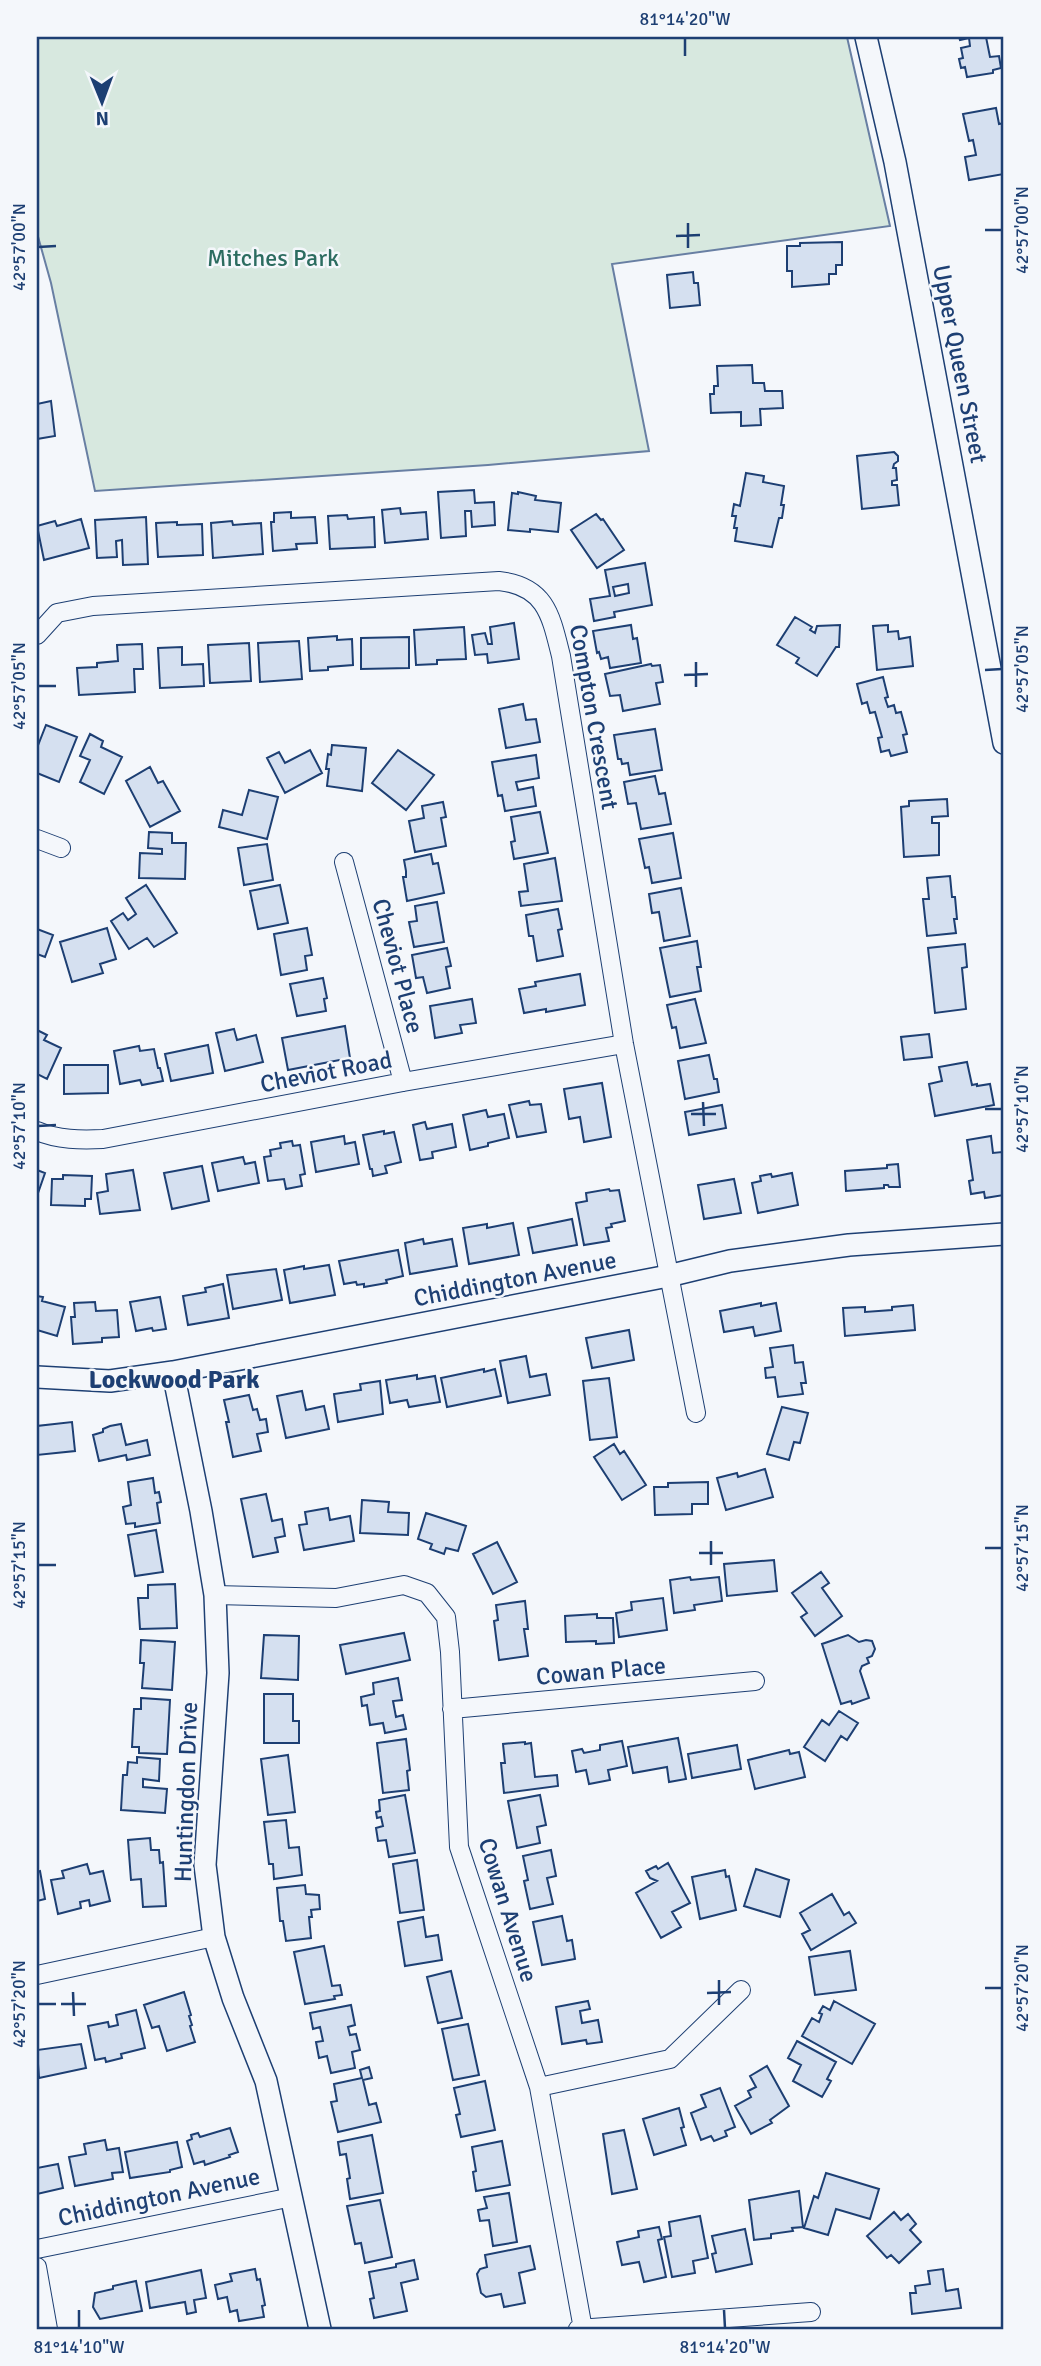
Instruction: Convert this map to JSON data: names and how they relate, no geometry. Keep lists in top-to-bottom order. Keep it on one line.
{"streets":{"street":["Upper Queen Street","Compton Crescent","Cheviot Place","Cheviot Road","Chiddington Avenue","Cowan Place","Huntingdon Drive","Cowan Avenue"]},"crossings":[["Compton Crescent","Cheviot Road"],["Compton Crescent","Chiddington Avenue"],["Cheviot Place","Cheviot Road"],["Chiddington Avenue","Huntingdon Drive"],["Cowan Place","Cowan Avenue"],["Huntingdon Drive","Cowan Avenue"]],"districts":["Lockwood Park"],"parks":["Mitches Park"],"north":"bottom","coordinates":["81°14'20\"W","42°57'00\"N","42°57'05\"N","42°57'10\"N","42°57'15\"N","42°57'20\"N","81°14'10\"W"]}
